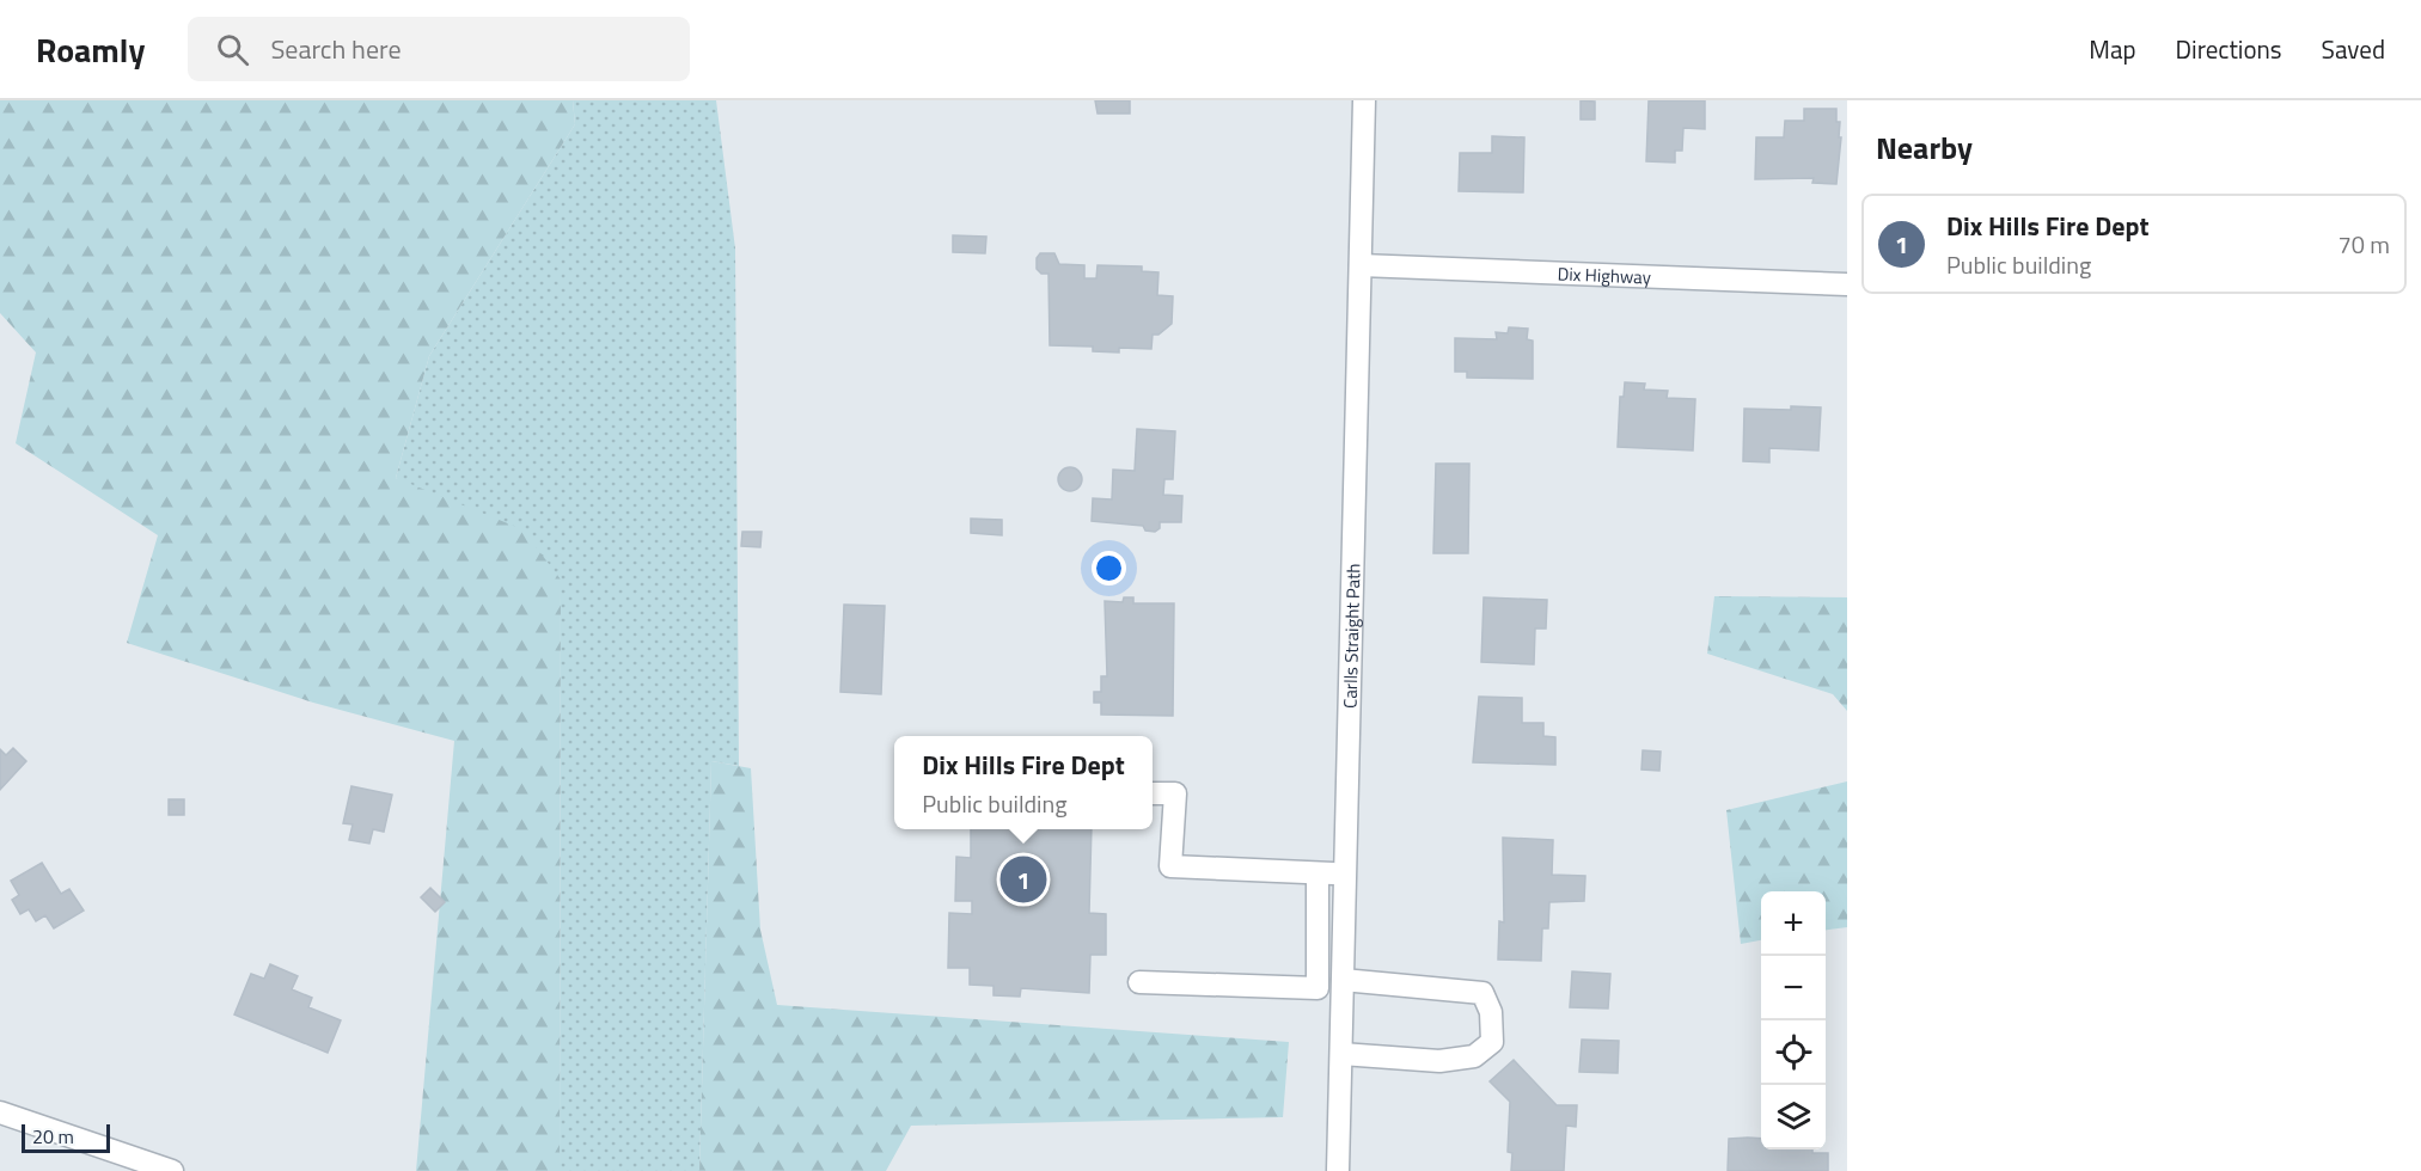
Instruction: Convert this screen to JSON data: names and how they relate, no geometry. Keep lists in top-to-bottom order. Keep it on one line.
{"streets":{"street":["Dix Highway","Carlls Straight Path"]},"crossings":[["Dix Highway","Carlls Straight Path"]],"scale_bar":"20 m","page":{"header":"Roamly","search":"Search here","nav":["Map","Directions","Saved"],"heading":"Nearby","list":[{"mark":"1","name":"Dix Hills Fire Dept","note":"Public building","value":"70 m"}],"popup":["Dix Hills Fire Dept","Public building"],"pins":"1","map_buttons":["+","−"],"scale":"20 m"}}
